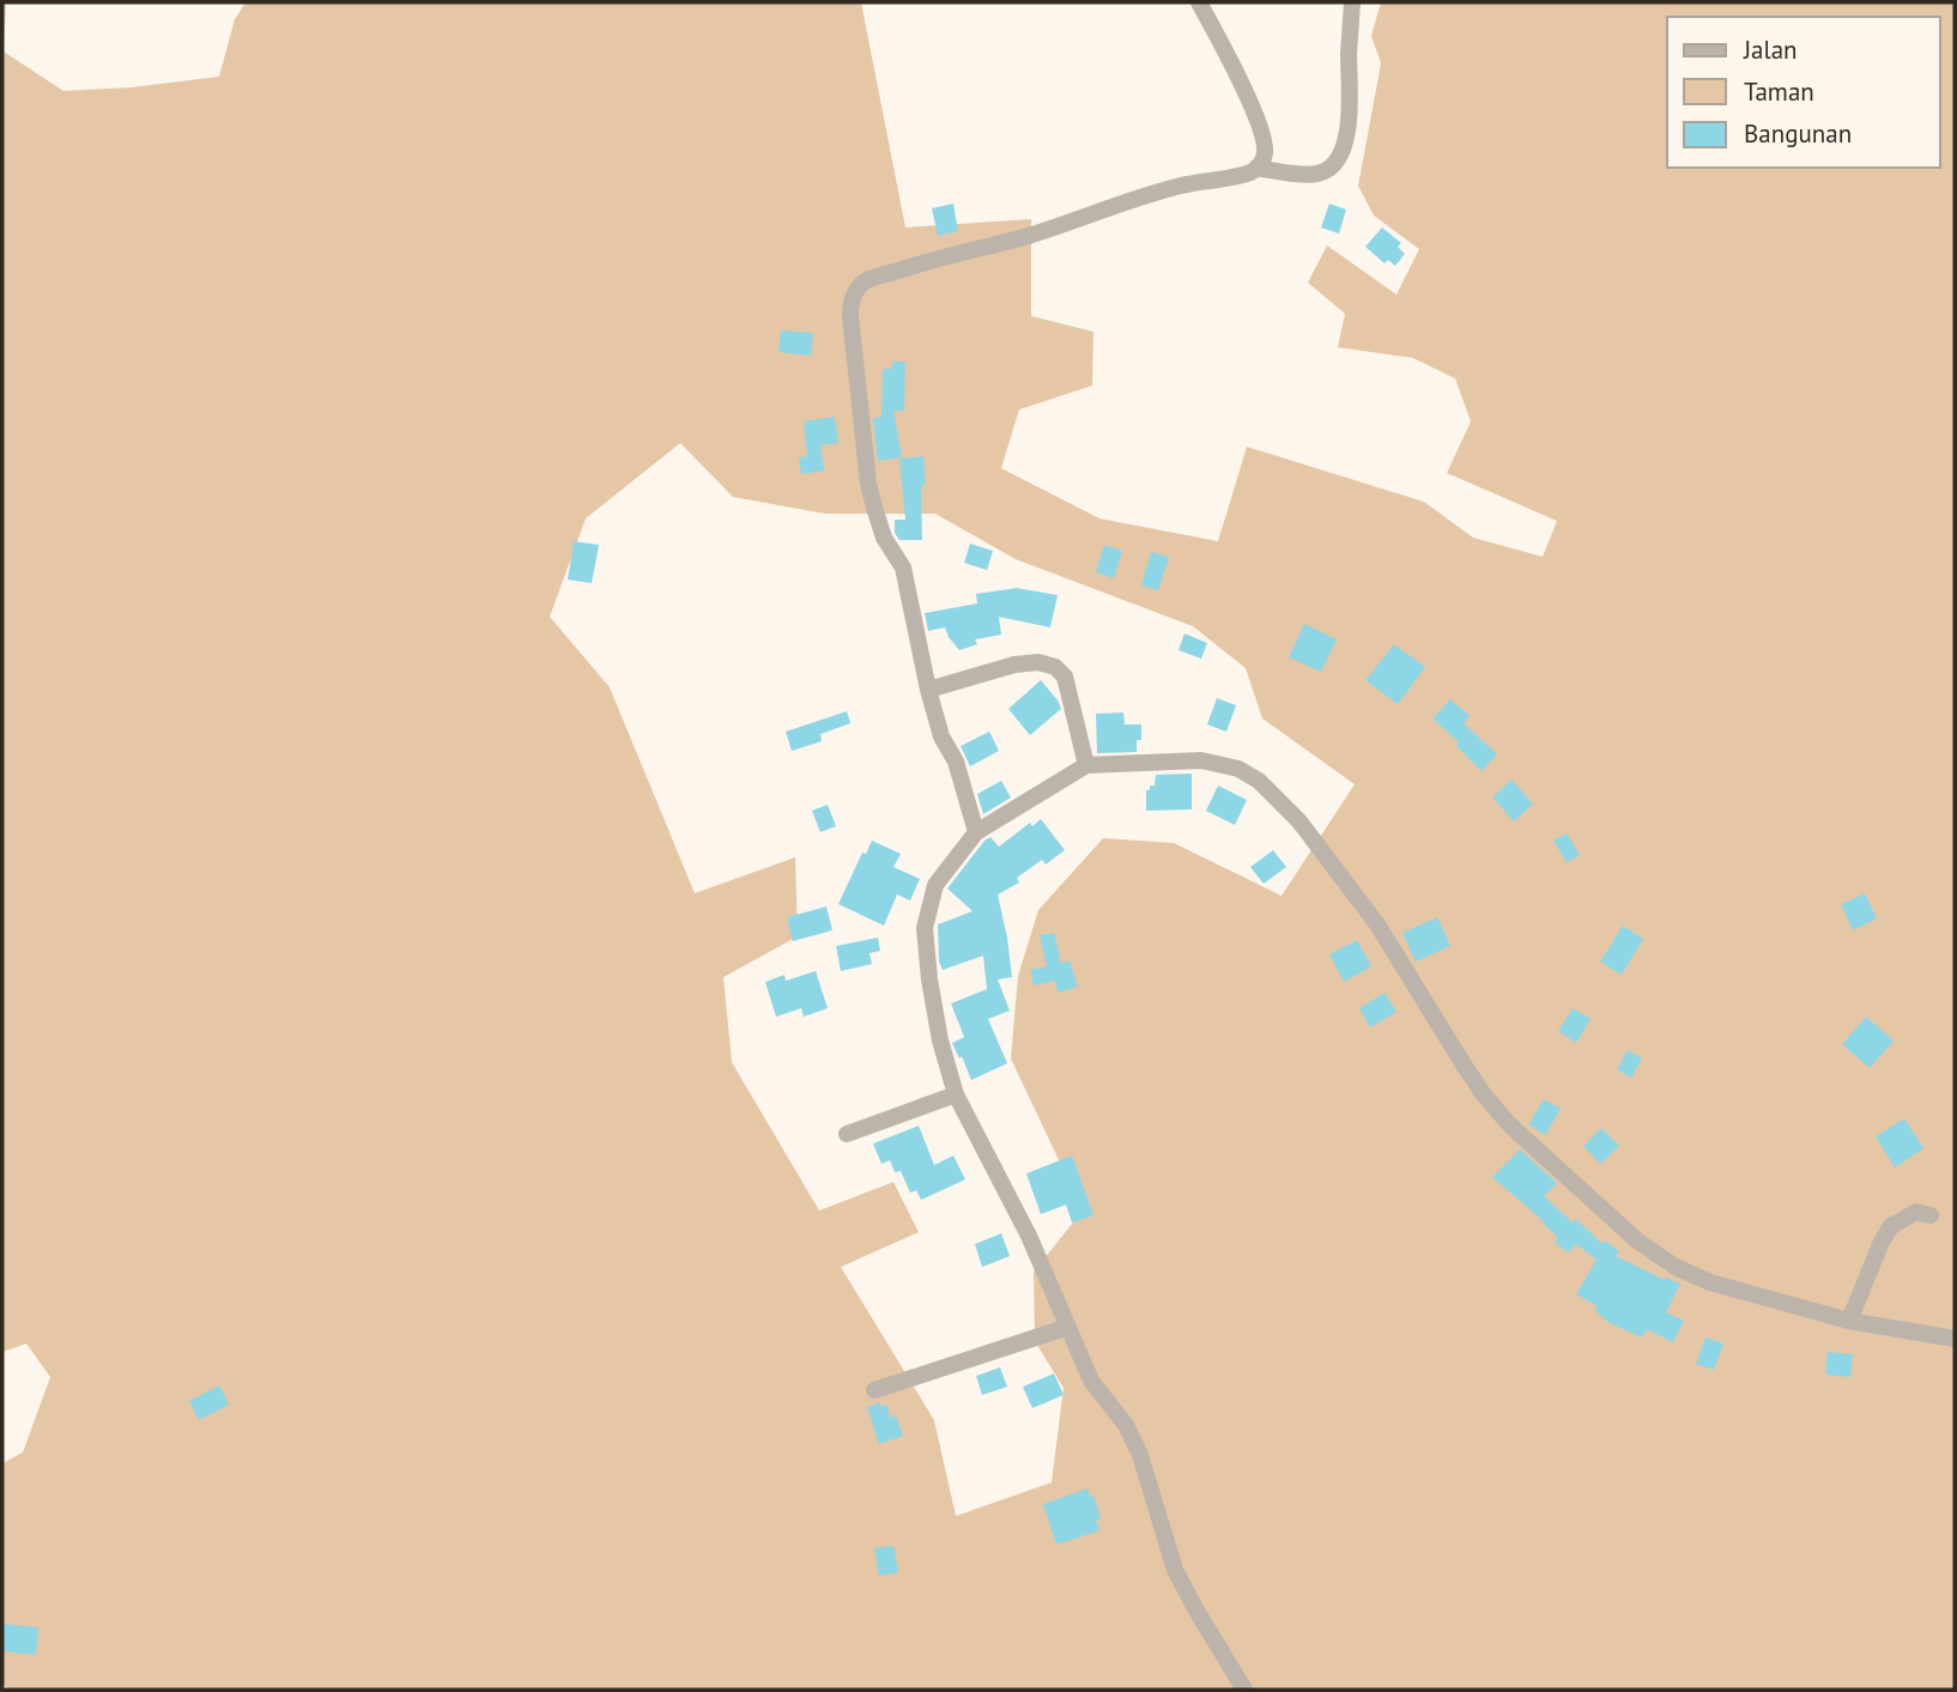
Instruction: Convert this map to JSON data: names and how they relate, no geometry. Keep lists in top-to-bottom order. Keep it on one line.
{"legend":["Jalan","Taman","Bangunan"]}
